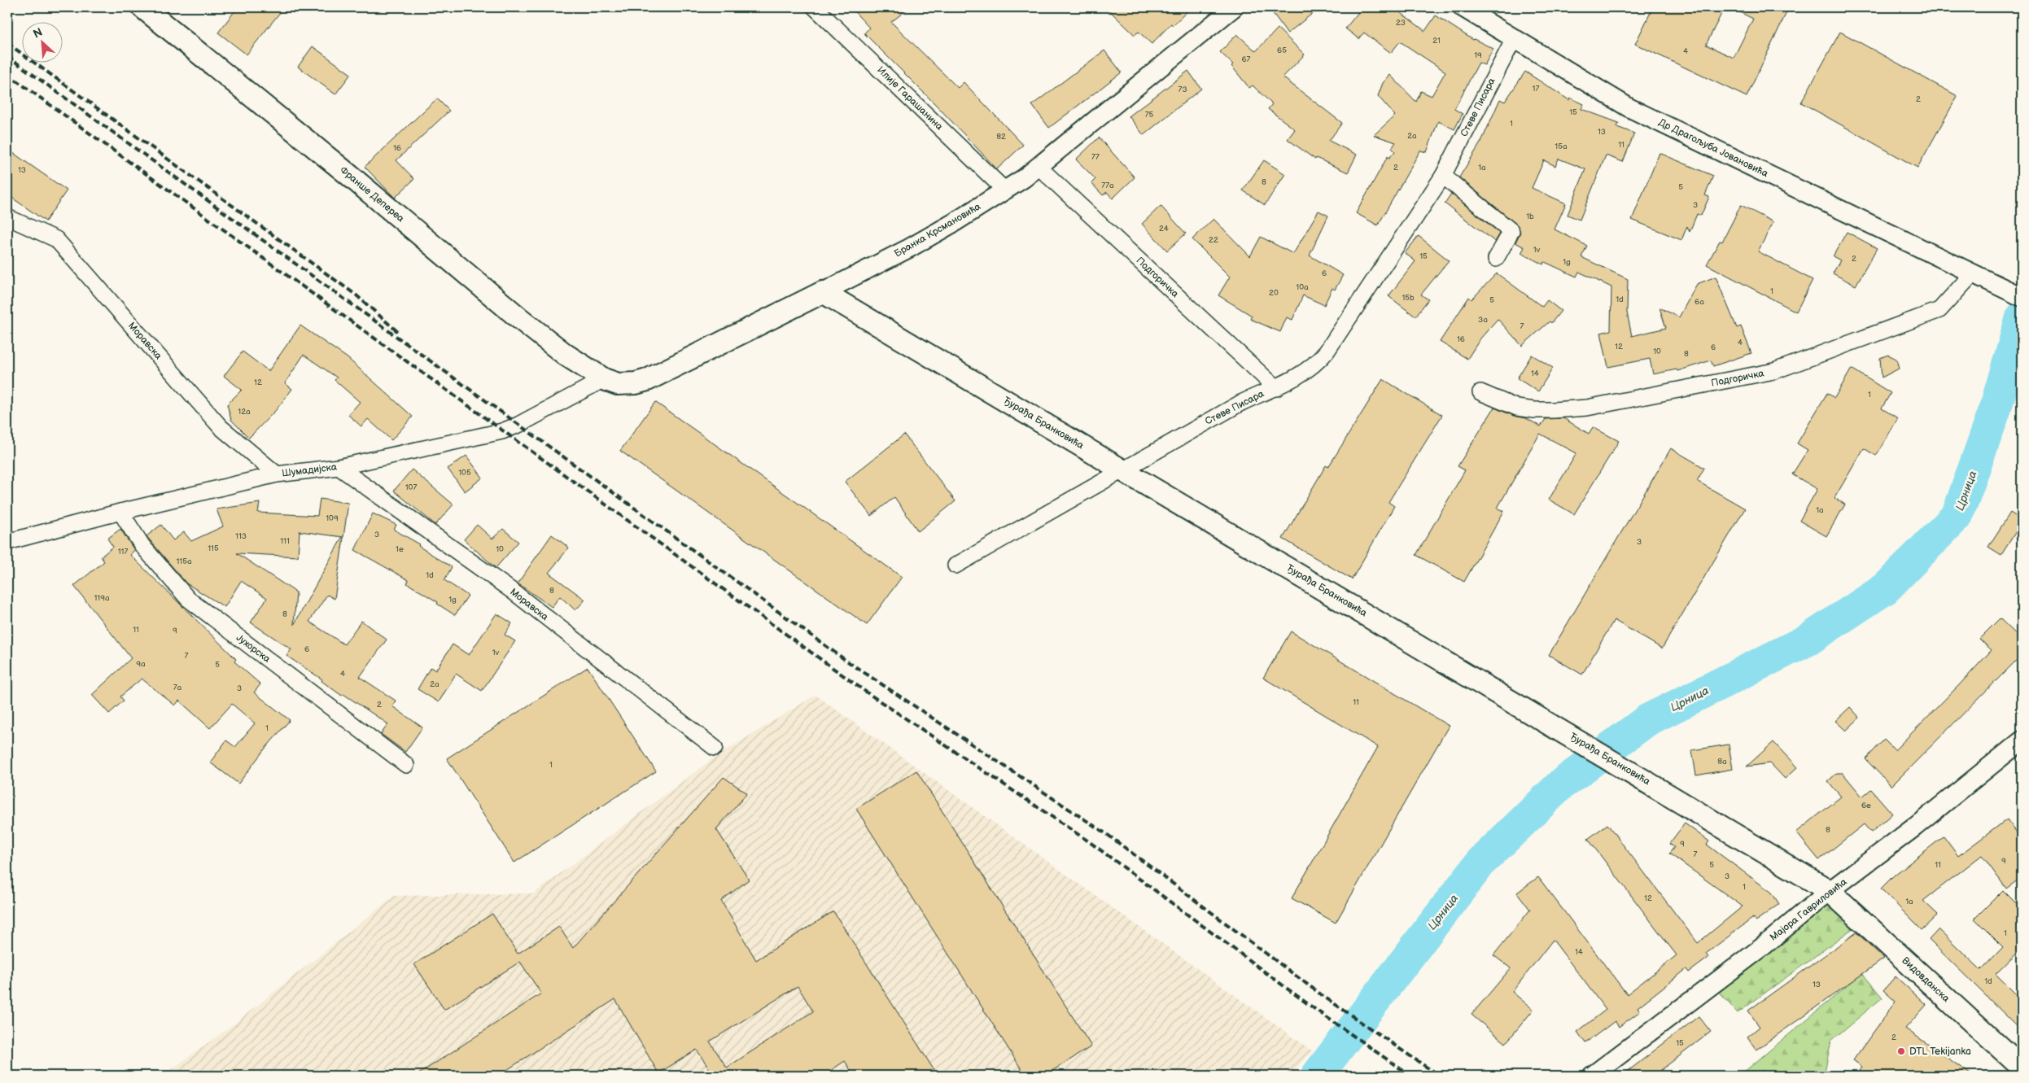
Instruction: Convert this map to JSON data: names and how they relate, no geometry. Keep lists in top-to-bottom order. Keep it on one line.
{"streets":{"main road":["Франше Депереа","Бранка Крсмановића","Ђурађа Бранковића","Видовданска"],"street":["Илије Гарашанина","Стеве Писара","Др Драгољуба Јовановића","Подгоричка","Моравска","Шумадијска","Јухорска","Мајора Гавриловића"]},"crossings":[["Илије Гарашанина","Бранка Крсмановића"],["Стеве Писара","Др Драгољуба Јовановића"],["Стеве Писара","Подгоричка"],["Стеве Писара","Ђурађа Бранковића"],["Др Драгољуба Јовановића","Подгоричка"],["Франше Депереа","Бранка Крсмановића"],["Франше Депереа","Шумадијска"],["Бранка Крсмановића","Подгоричка"],["Бранка Крсмановића","Ђурађа Бранковића"],["Бранка Крсмановића","Шумадијска"],["Моравска","Шумадијска"],["Ђурађа Бранковића","Мајора Гавриловића"],["Ђурађа Бранковића","Видовданска"],["Шумадијска","Јухорска"],["Мајора Гавриловића","Видовданска"]],"water":["Црница"],"places":["DTL Tekijanka"],"house_numbers":["23","21","65","4","19","67","17","73","2","15","75","1","13","2a","82","11","15a","16","77","2","1a","13","8","77a","5","3","1b","24","22","1v","15","2","1g","6","10a","1","20","15b","1d","5","6a","3a","7","16","4","12","6","10","8","14","12","1","12a","105","107","1a","109","3","113","111","3","115","1e","10","117","115a","1d","8","119a","1g","8","11","9","6","1v","7","9a","5","4","2a","7a","3","11","2","1","8a","1","6e","8","9","7","9","5","11","3","1","12","1a","1","14","1d","13","2","15"],"north":"top left"}
